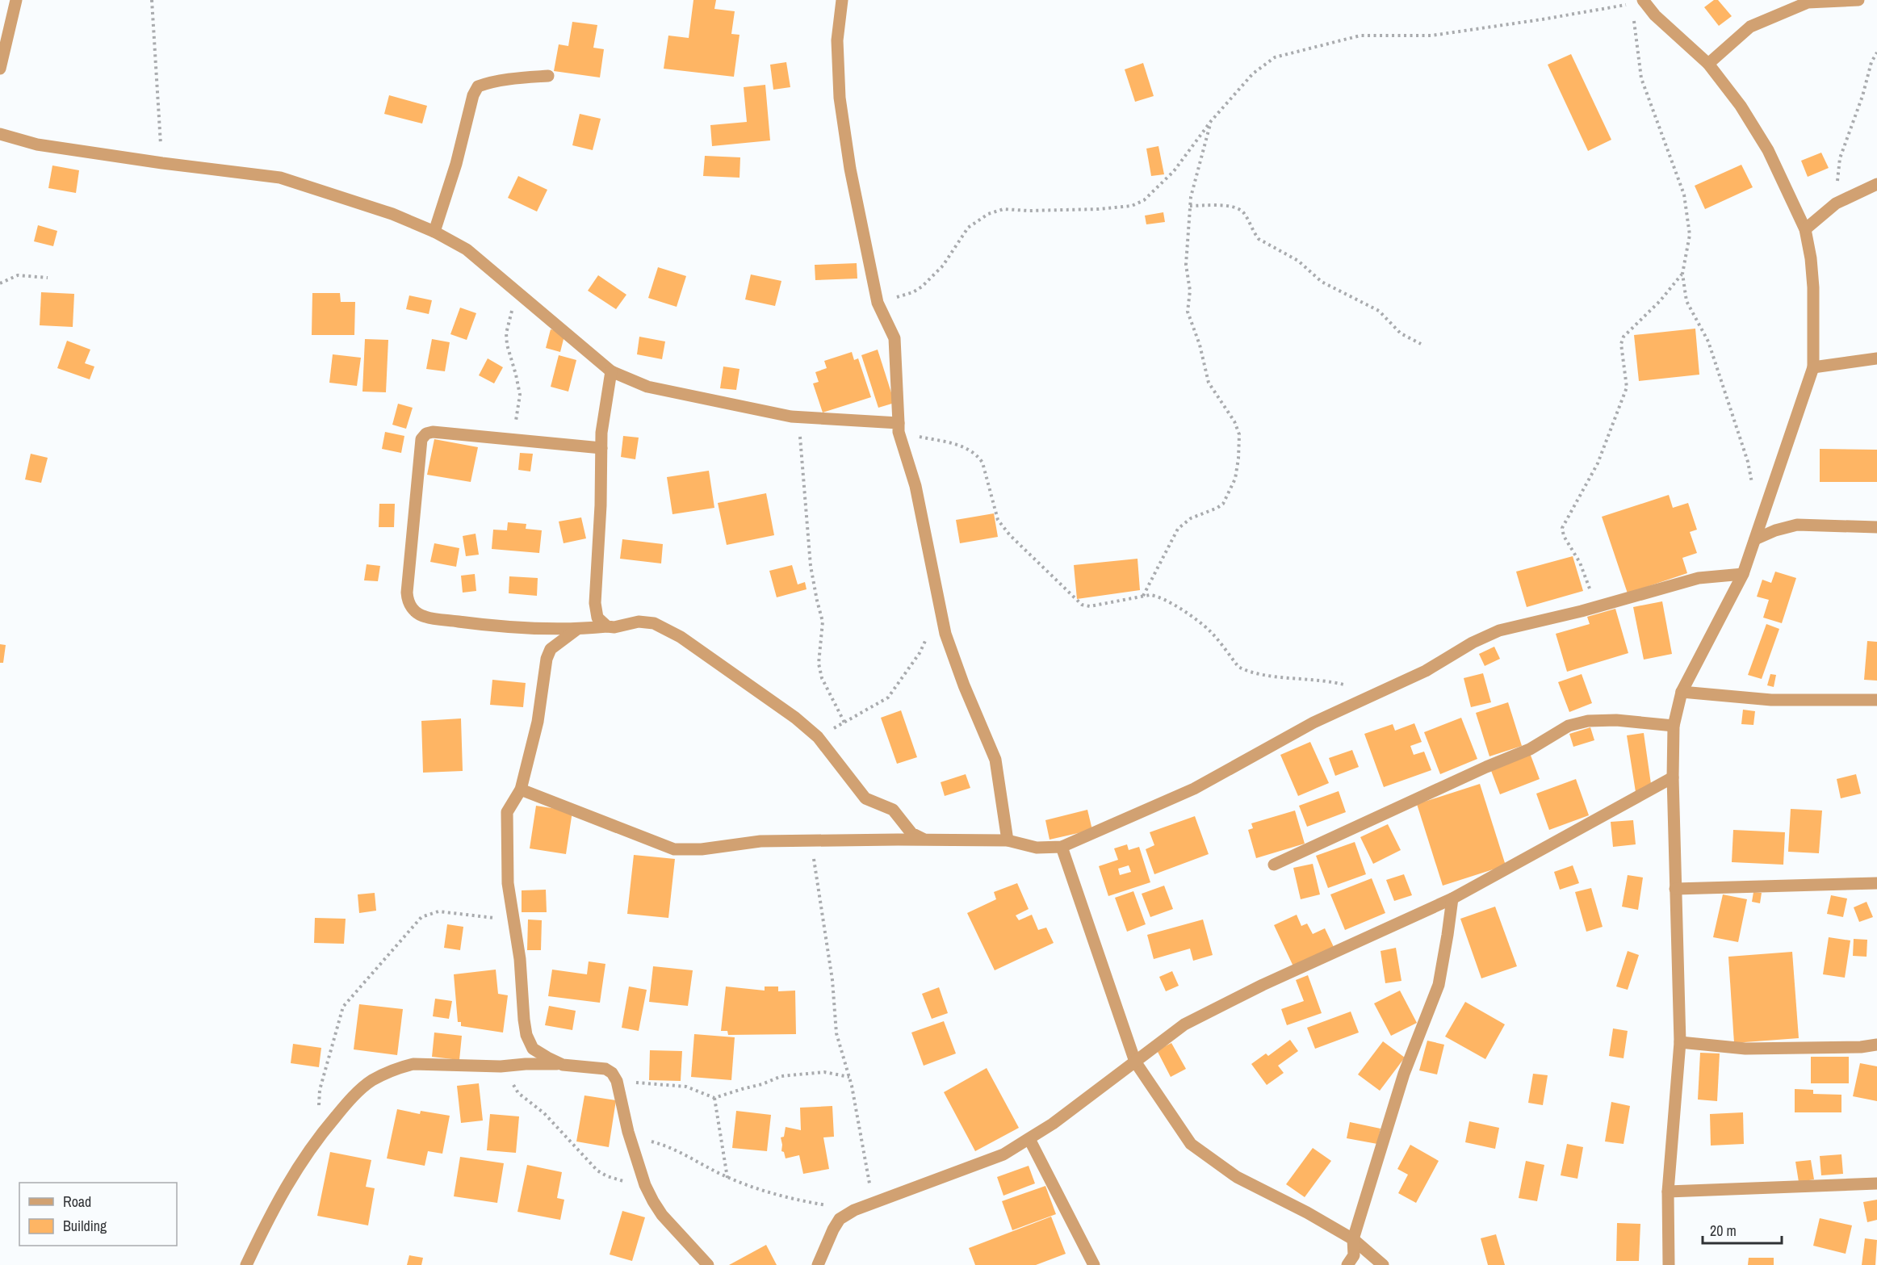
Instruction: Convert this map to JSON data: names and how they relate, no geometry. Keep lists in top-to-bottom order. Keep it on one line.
{"legend":["Road","Building"],"scale_bar":"20 m"}
